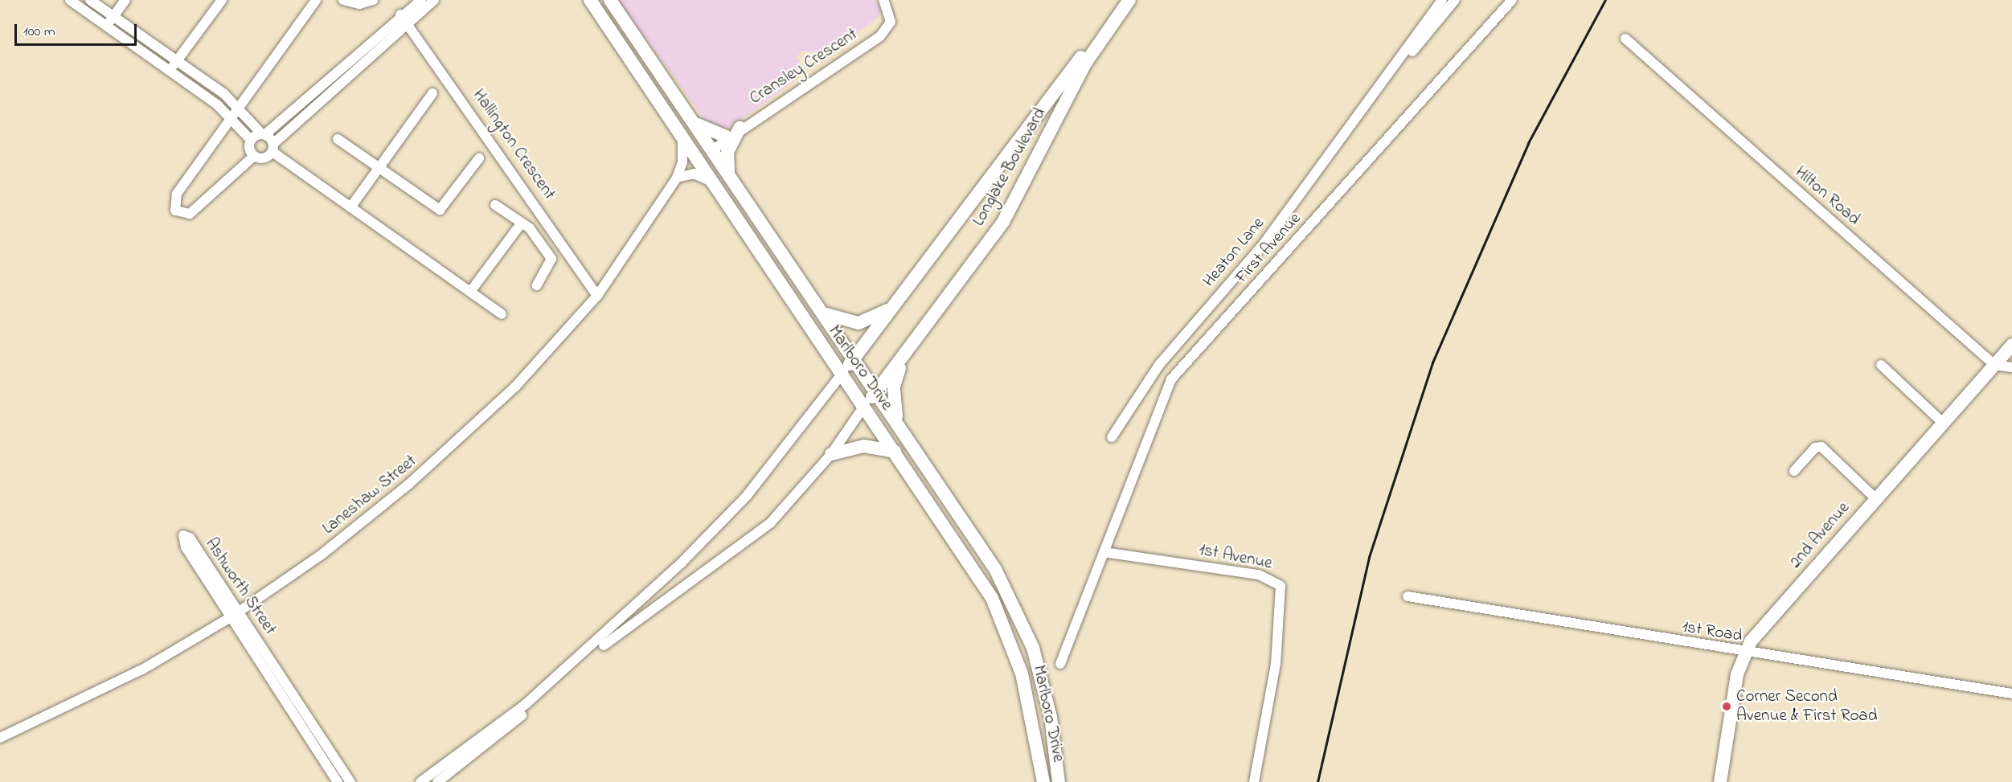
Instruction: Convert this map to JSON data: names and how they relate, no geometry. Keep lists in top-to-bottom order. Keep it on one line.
{"streets":{"main road":["Longlake Boulevard","Marlboro Drive","2nd Avenue"],"street":["Cransley Crescent","Hallington Crescent","Hilton Road","First Avenue","Heaton Lane","Laneshaw Street","1st Avenue","Ashworth Street","1st Road"]},"crossings":[["Cransley Crescent","Marlboro Drive"],["Hallington Crescent","Laneshaw Street"],["Longlake Boulevard","Marlboro Drive"],["Hilton Road","2nd Avenue"],["First Avenue","1st Avenue"],["Marlboro Drive","Laneshaw Street"],["Laneshaw Street","Ashworth Street"],["2nd Avenue","1st Road"]],"places":["Corner Second Avenue & First Road"],"scale_bar":"100 m"}
